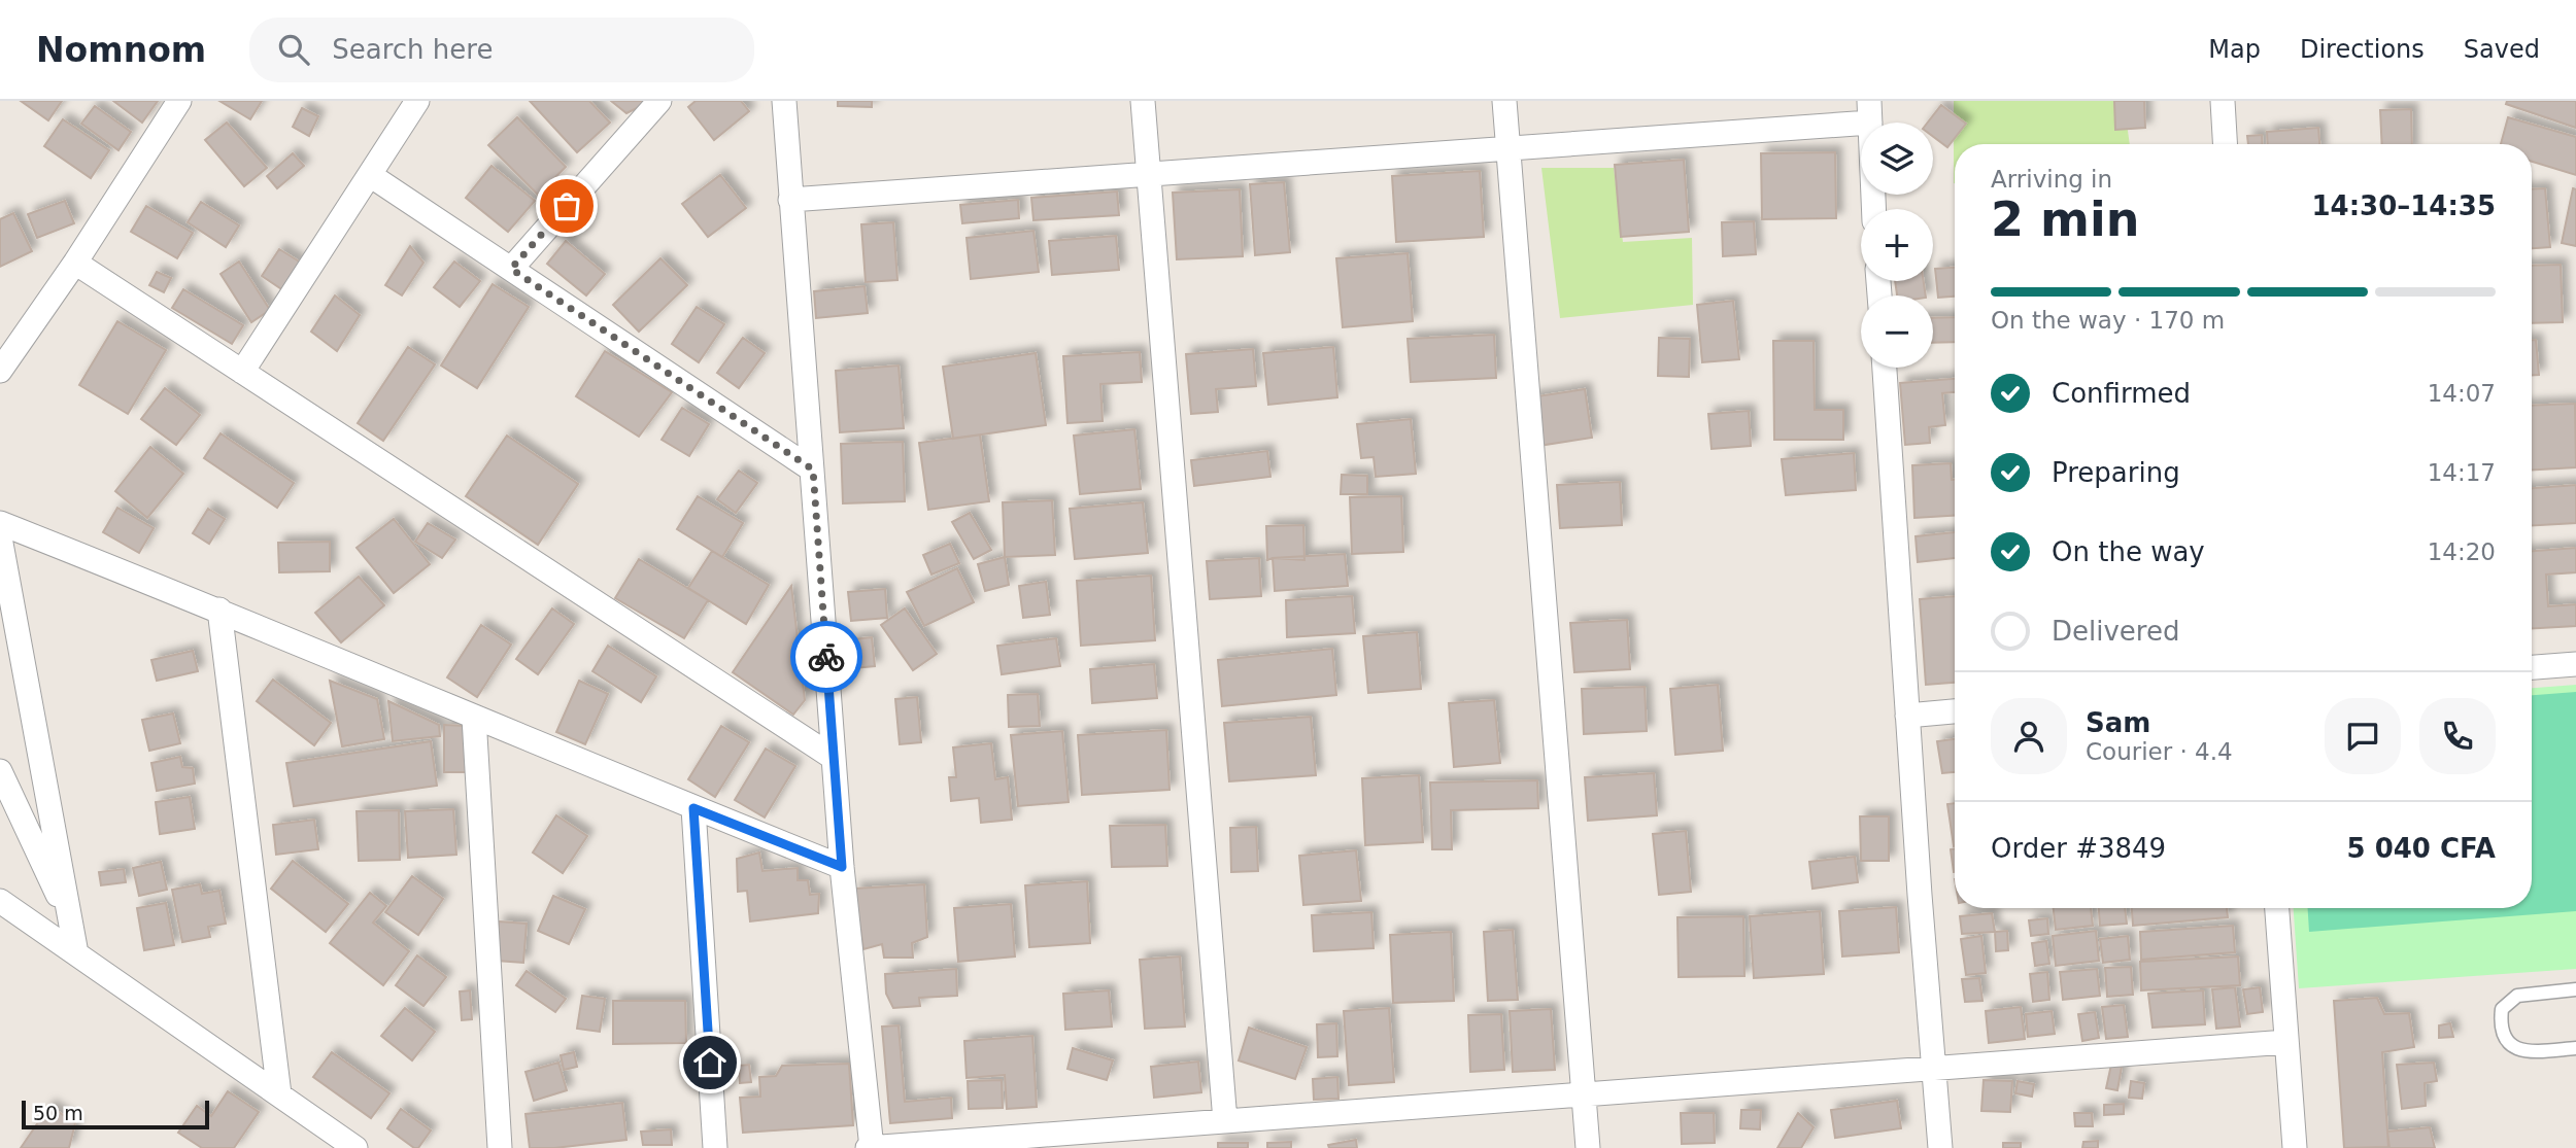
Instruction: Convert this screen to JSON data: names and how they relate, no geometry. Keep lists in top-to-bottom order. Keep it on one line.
{"scale_bar":"50 m","page":{"header":"Nomnom","search":"Search here","nav":["Map","Directions","Saved"],"map_buttons":["+","−"],"heading":["2 min","Arriving in","14:30–14:35"],"panel":["Sam","Courier · 4.4","Order #3849","5 040 CFA"],"bar":"On the way · 170 m","list":[["Confirmed","14:07"],["Preparing","14:17"],["On the way","14:20"],"Delivered"],"scale":"50 m"}}
